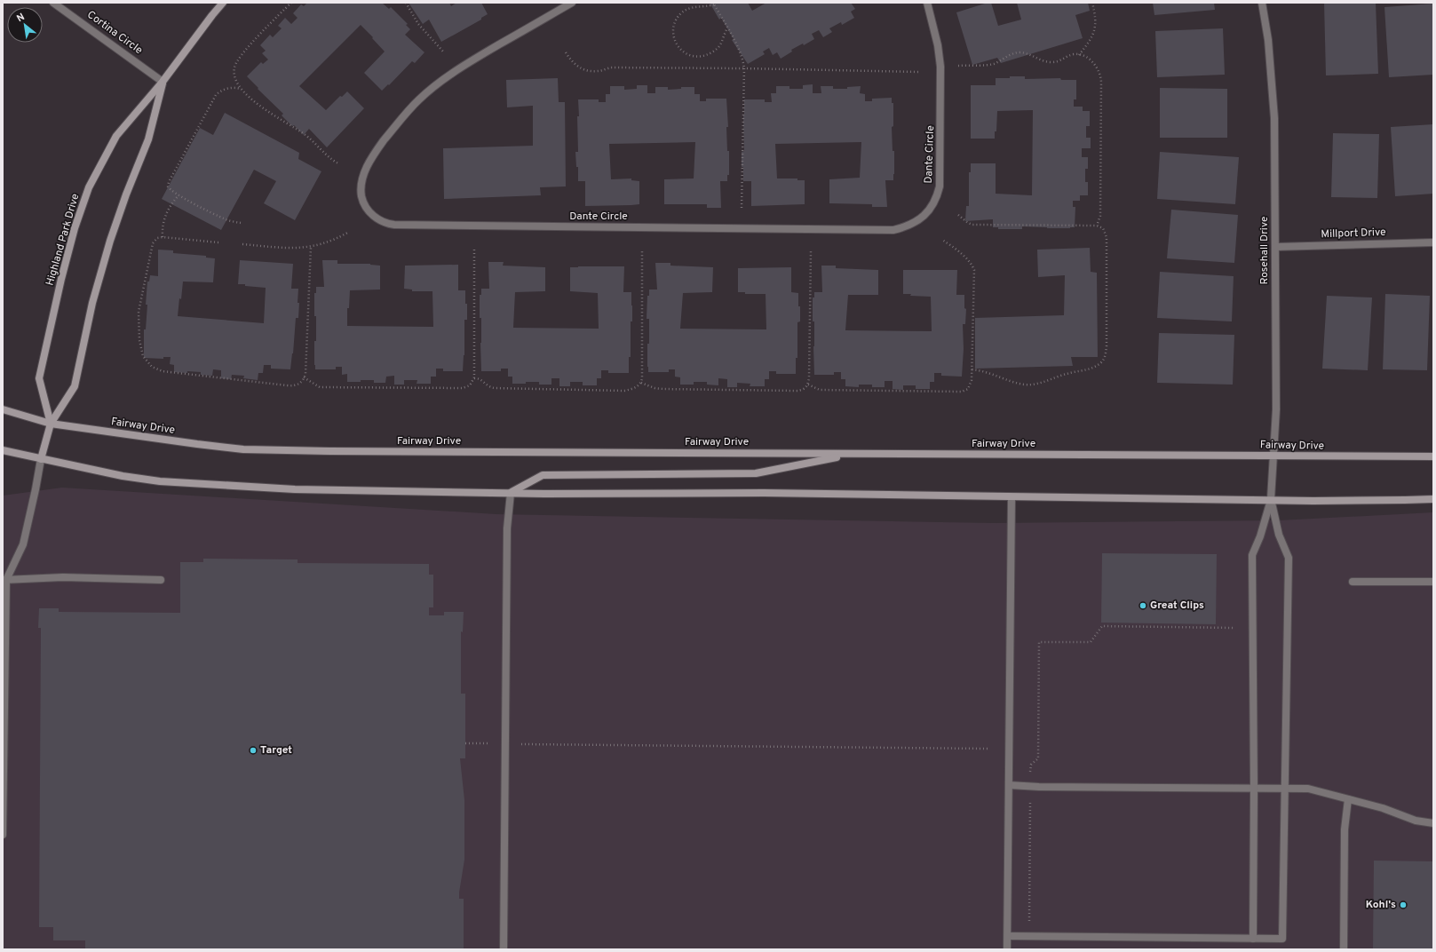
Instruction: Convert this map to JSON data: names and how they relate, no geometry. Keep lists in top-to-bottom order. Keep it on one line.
{"streets":{"main road":["Highland Park Drive","Fairway Drive"],"street":["Cortina Circle","Dante Circle","Millport Drive","Rosehall Drive"]},"crossings":[["Cortina Circle","Highland Park Drive"],["Millport Drive","Rosehall Drive"],["Highland Park Drive","Fairway Drive"],["Rosehall Drive","Fairway Drive"]],"places":["Great Clips","Target","Kohl's"],"north":"top left"}
